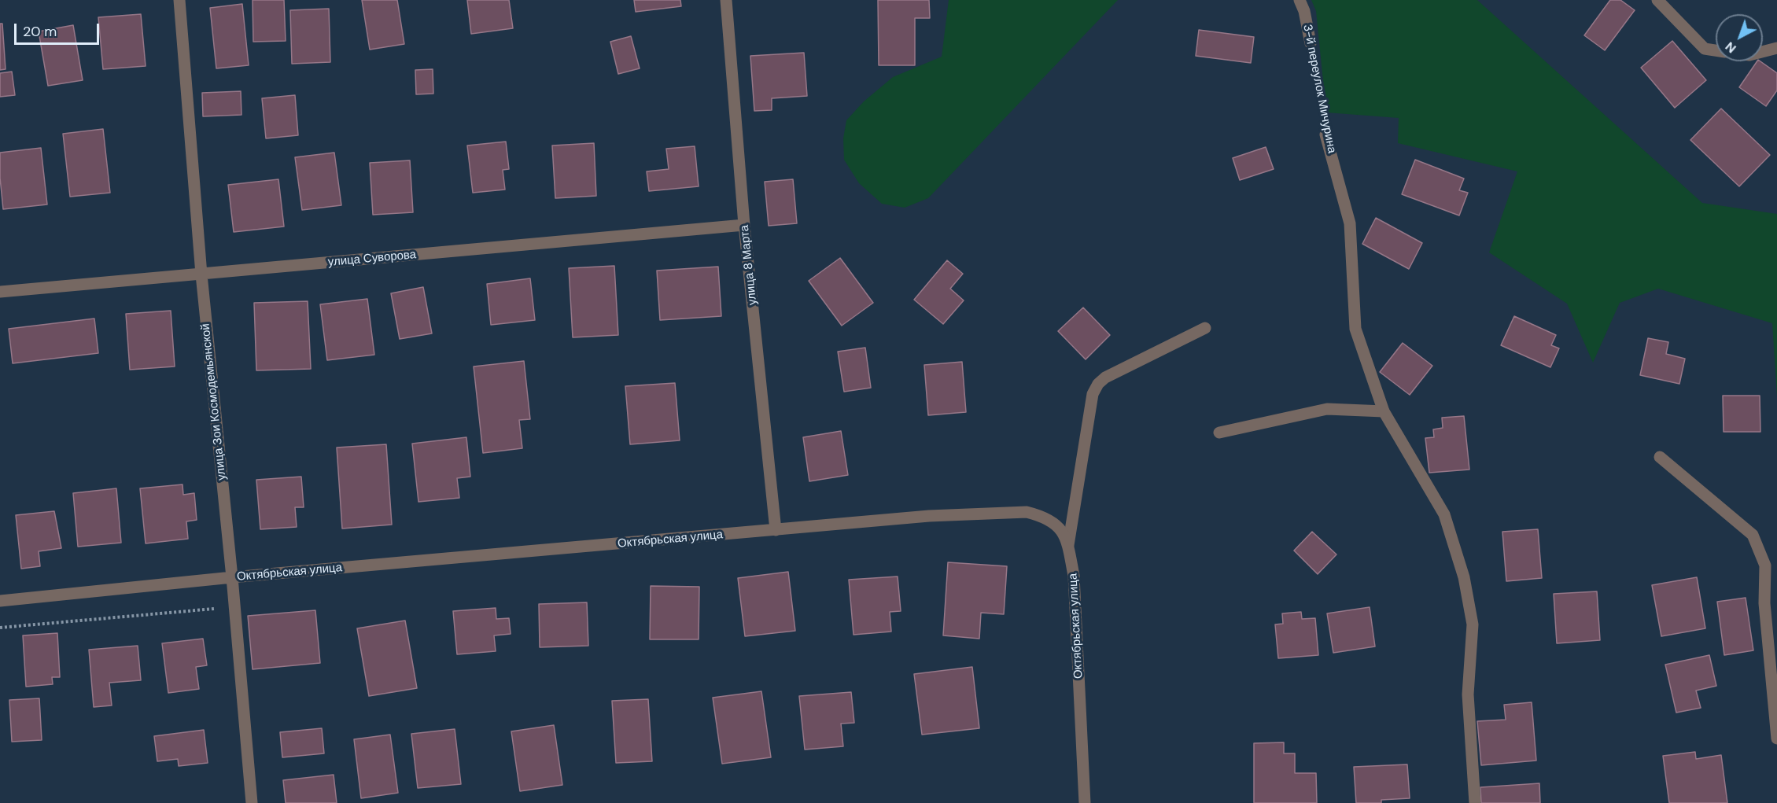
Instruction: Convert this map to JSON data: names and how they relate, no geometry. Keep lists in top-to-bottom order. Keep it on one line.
{"streets":{"street":["3-й переулок Мичурина","улица Суворова","улица 8 Марта","улица Зои Космодемьянской","Октябрьская улица"]},"crossings":[["улица Суворова","улица 8 Марта"],["улица Суворова","улица Зои Космодемьянской"],["улица 8 Марта","Октябрьская улица"],["улица Зои Космодемьянской","Октябрьская улица"]],"scale_bar":"20 m","north":"bottom left"}
